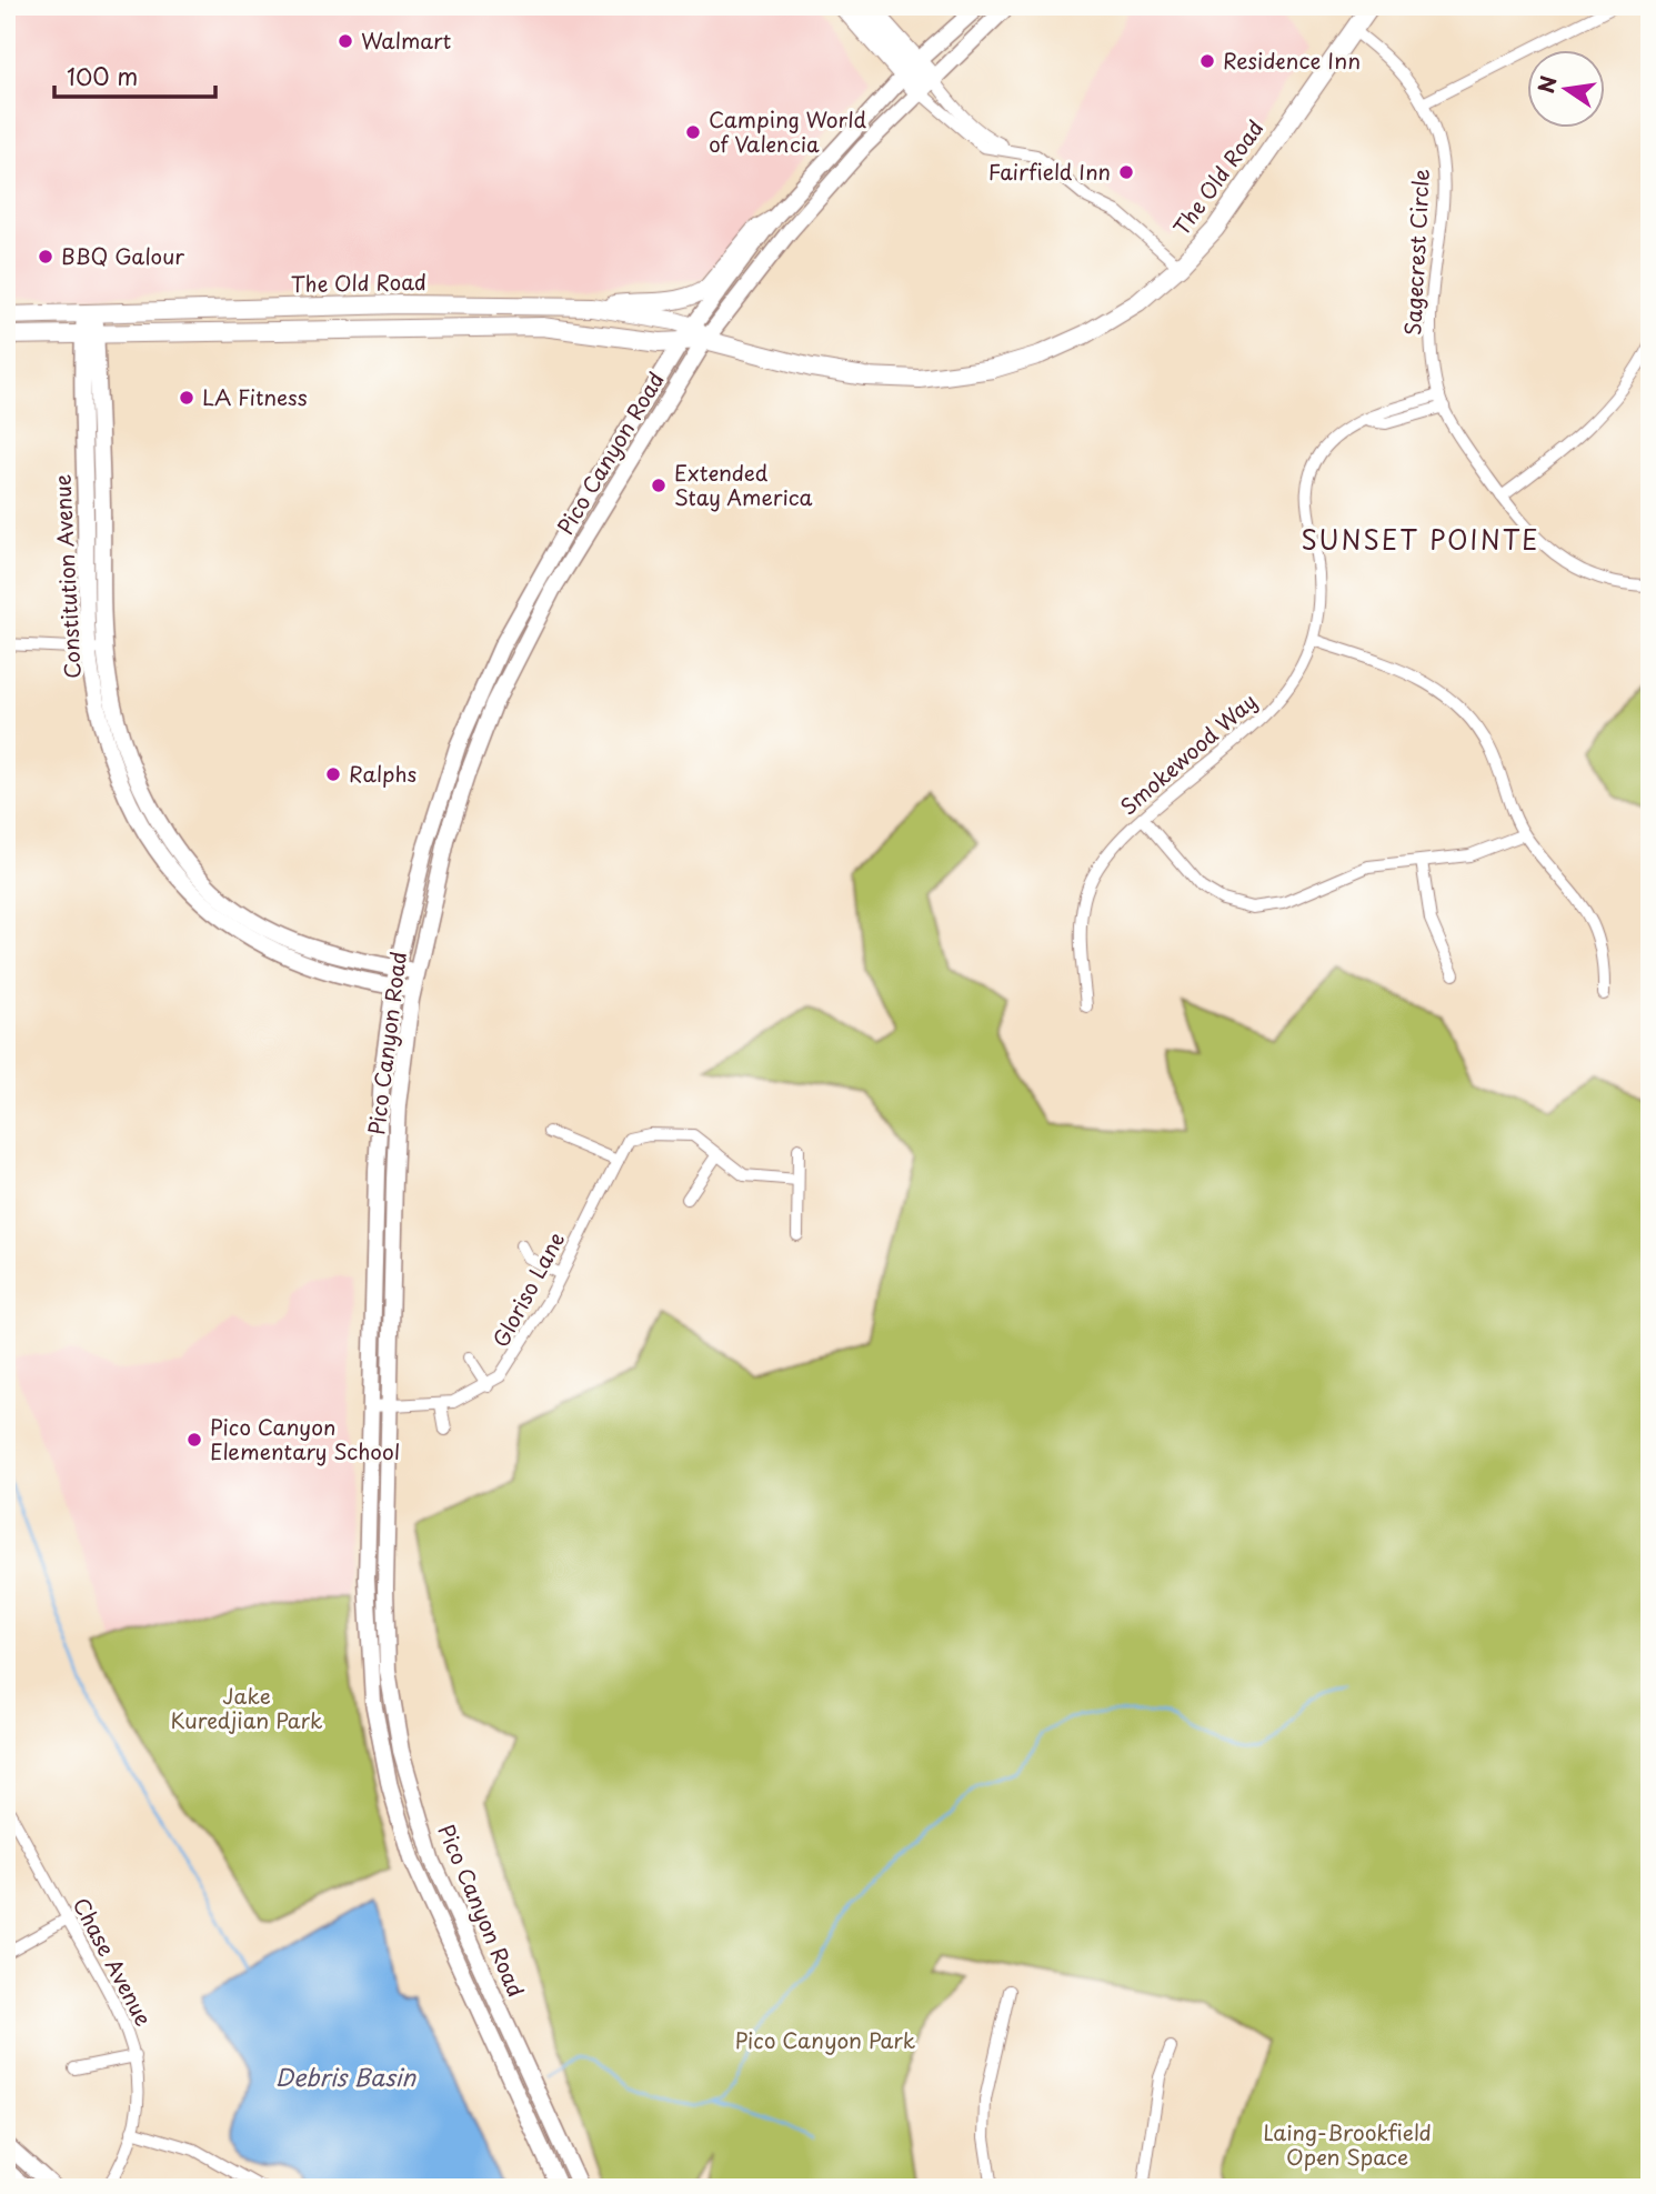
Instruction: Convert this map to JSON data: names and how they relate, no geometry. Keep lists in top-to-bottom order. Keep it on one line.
{"streets":{"main road":["The Old Road","Pico Canyon Road","Constitution Avenue"],"street":["Sagecrest Circle","Smokewood Way","Gloriso Lane","Chase Avenue"]},"crossings":[["The Old Road","Sagecrest Circle"],["The Old Road","Pico Canyon Road"],["The Old Road","Constitution Avenue"],["Sagecrest Circle","Smokewood Way"],["Pico Canyon Road","Constitution Avenue"],["Pico Canyon Road","Gloriso Lane"]],"districts":["SUNSET POINTE"],"water":["Debris Basin"],"parks":["Jake Kuredjian Park","Pico Canyon Park","Laing-Brookfield Open Space"],"places":["Walmart","Residence Inn","Camping World of Valencia","Fairfield Inn","BBQ Galour","LA Fitness","Extended Stay America","Ralphs","Pico Canyon Elementary School"],"scale_bar":"100 m","north":"left"}
